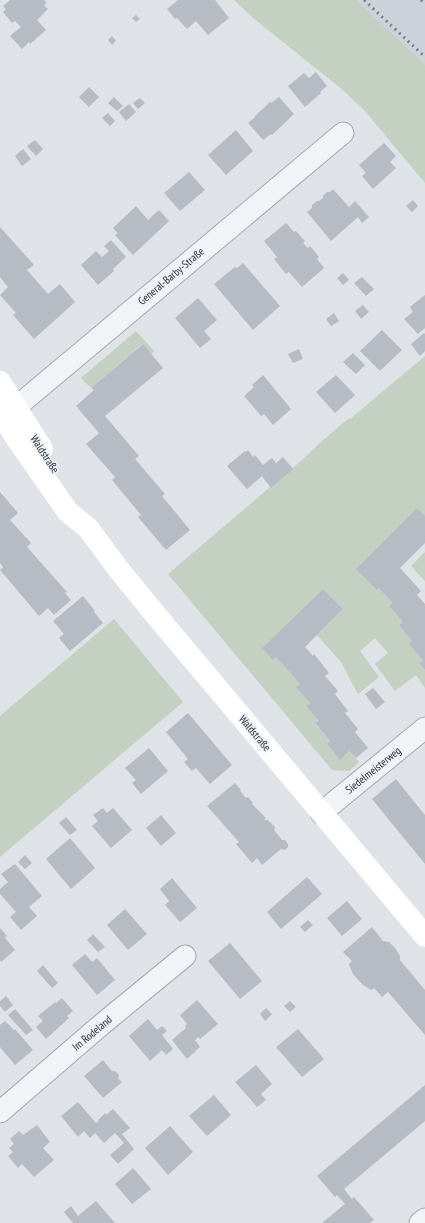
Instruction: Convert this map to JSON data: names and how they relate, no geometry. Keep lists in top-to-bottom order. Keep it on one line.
{"streets":{"main road":["Waldstraße"],"street":["General-Barby-Straße","Siedelmeisterweg","Im Rodeland"]},"crossings":[["General-Barby-Straße","Waldstraße"],["Waldstraße","Siedelmeisterweg"]]}
